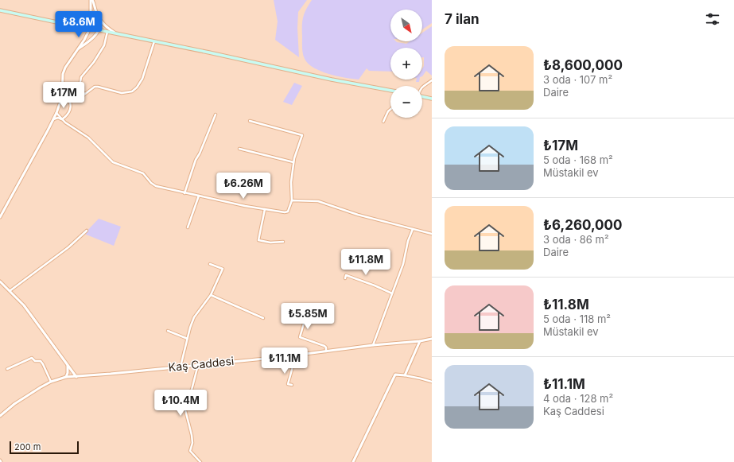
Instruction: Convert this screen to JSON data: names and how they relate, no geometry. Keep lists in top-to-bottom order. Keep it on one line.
{"streets":{"street":["Kaş Caddesi"]},"scale_bar":"200 m","north":"bottom right","page":{"heading":"7 ilan","map_buttons":["+","−"],"price":["₺8.6M","₺17M","₺6.26M","₺11.8M","₺5.85M","₺11.1M","₺10.4M"],"list":[{"name":"₺8,600,000","note":"3 oda · 107 m² · Daire"},{"name":"₺17M","note":"5 oda · 168 m² · Müstakil ev"},{"name":"₺6,260,000","note":"3 oda · 86 m² · Daire"},{"name":"₺11.8M","note":"5 oda · 118 m² · Müstakil ev"},{"name":"₺11.1M","note":"4 oda · 128 m² · Kaş Caddesi"}],"scale":"200 m"}}
